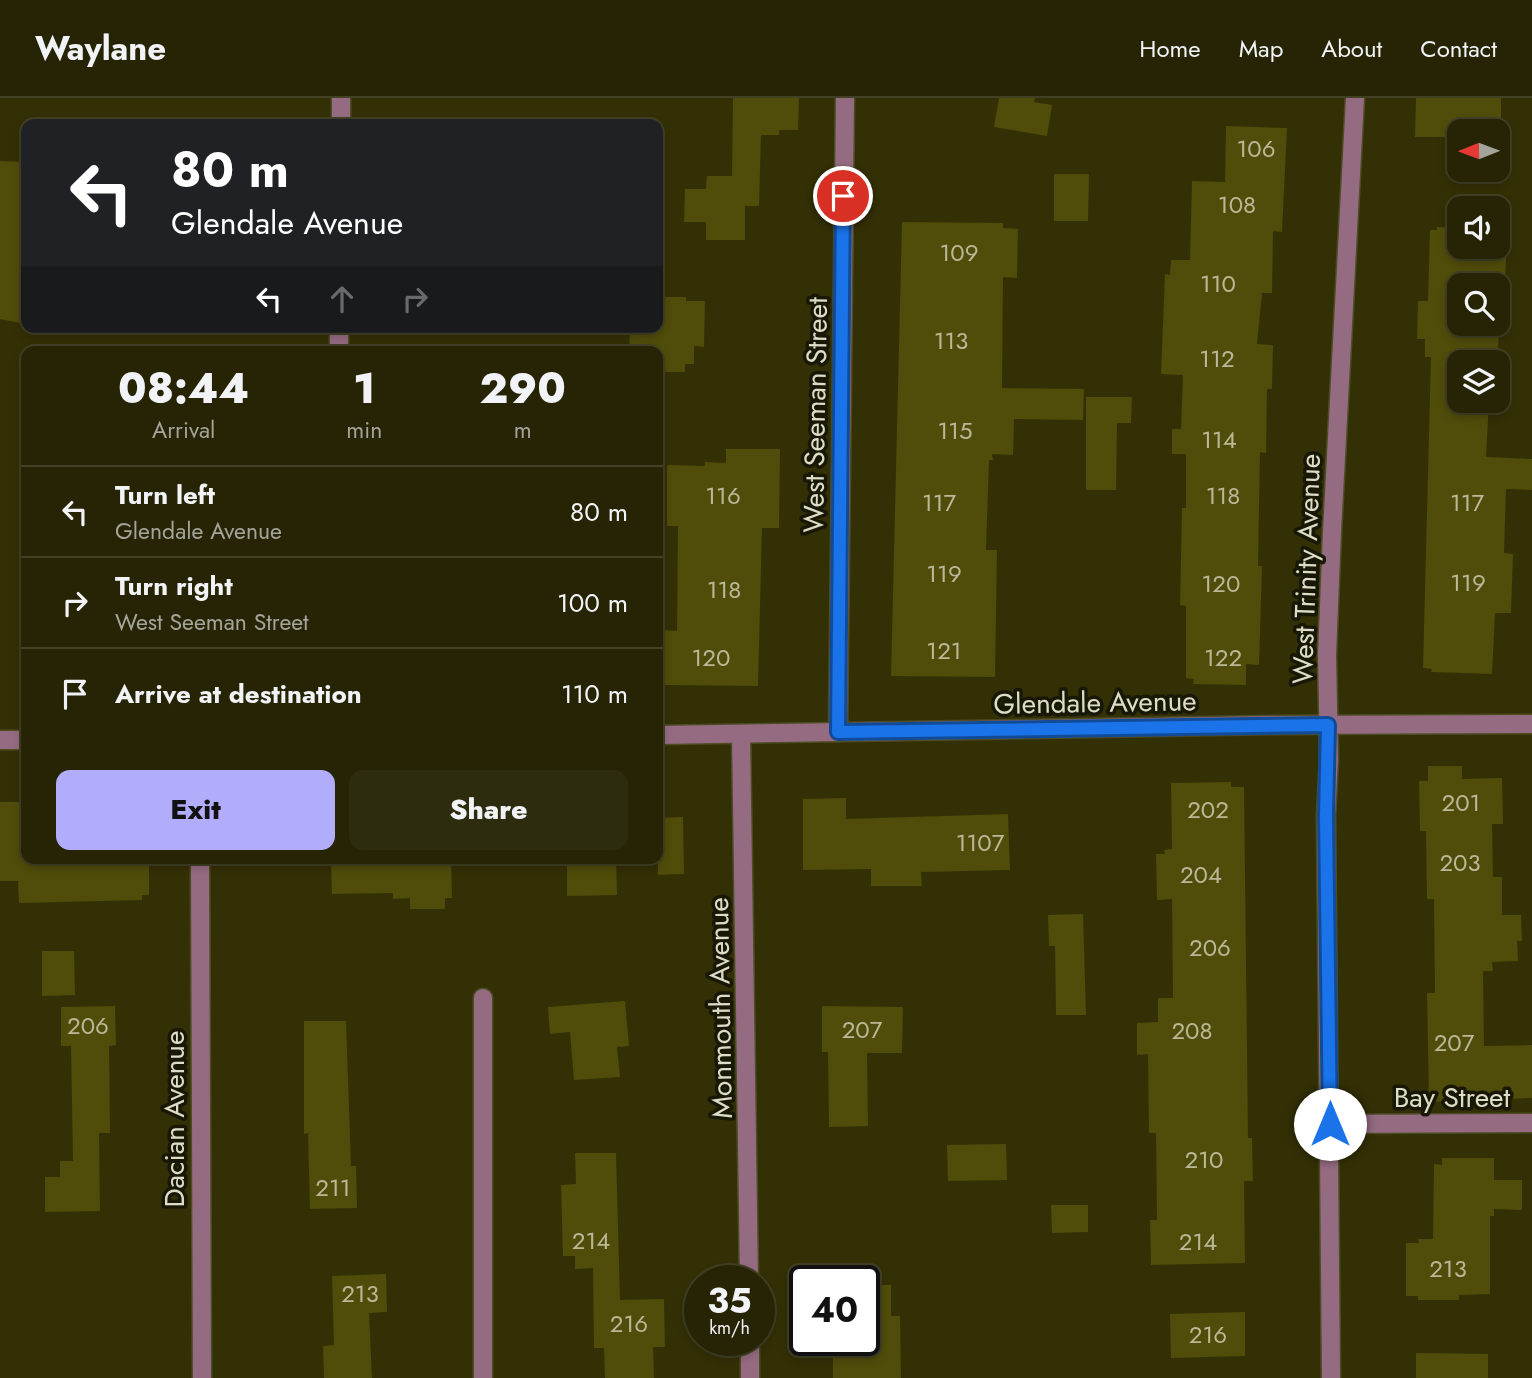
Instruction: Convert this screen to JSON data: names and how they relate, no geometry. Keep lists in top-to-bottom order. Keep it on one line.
{"streets":{"street":["West Seeman Street","West Trinity Avenue","Glendale Avenue","Monmouth Avenue","Bay Street","Dacian Avenue"]},"crossings":[["West Seeman Street","Glendale Avenue"],["West Trinity Avenue","Glendale Avenue"],["West Trinity Avenue","Bay Street"],["Glendale Avenue","Monmouth Avenue"]],"house_numbers":["106","108","109","110","113","112","115","114","116","118","117","117","119","119","120","118","121","120","122","201","202","1107","203","204","206","206","207","208","207","210","211","214","214","213","213","216","216"],"north":"left","page":{"header":"Waylane","nav":["Home","Map","About","Contact"],"turn":["80 m","Glendale Avenue"],"eta":["08:44","Arrival","1","min","290","m"],"list":[{"name":"Turn left","note":"Glendale Avenue","value":"80 m"},{"name":"Turn right","note":"West Seeman Street","value":"100 m"},{"name":"Arrive at destination","value":"110 m"}],"buttons":["Exit","Share"],"speed":"35 km/h","limit":"40"}}
